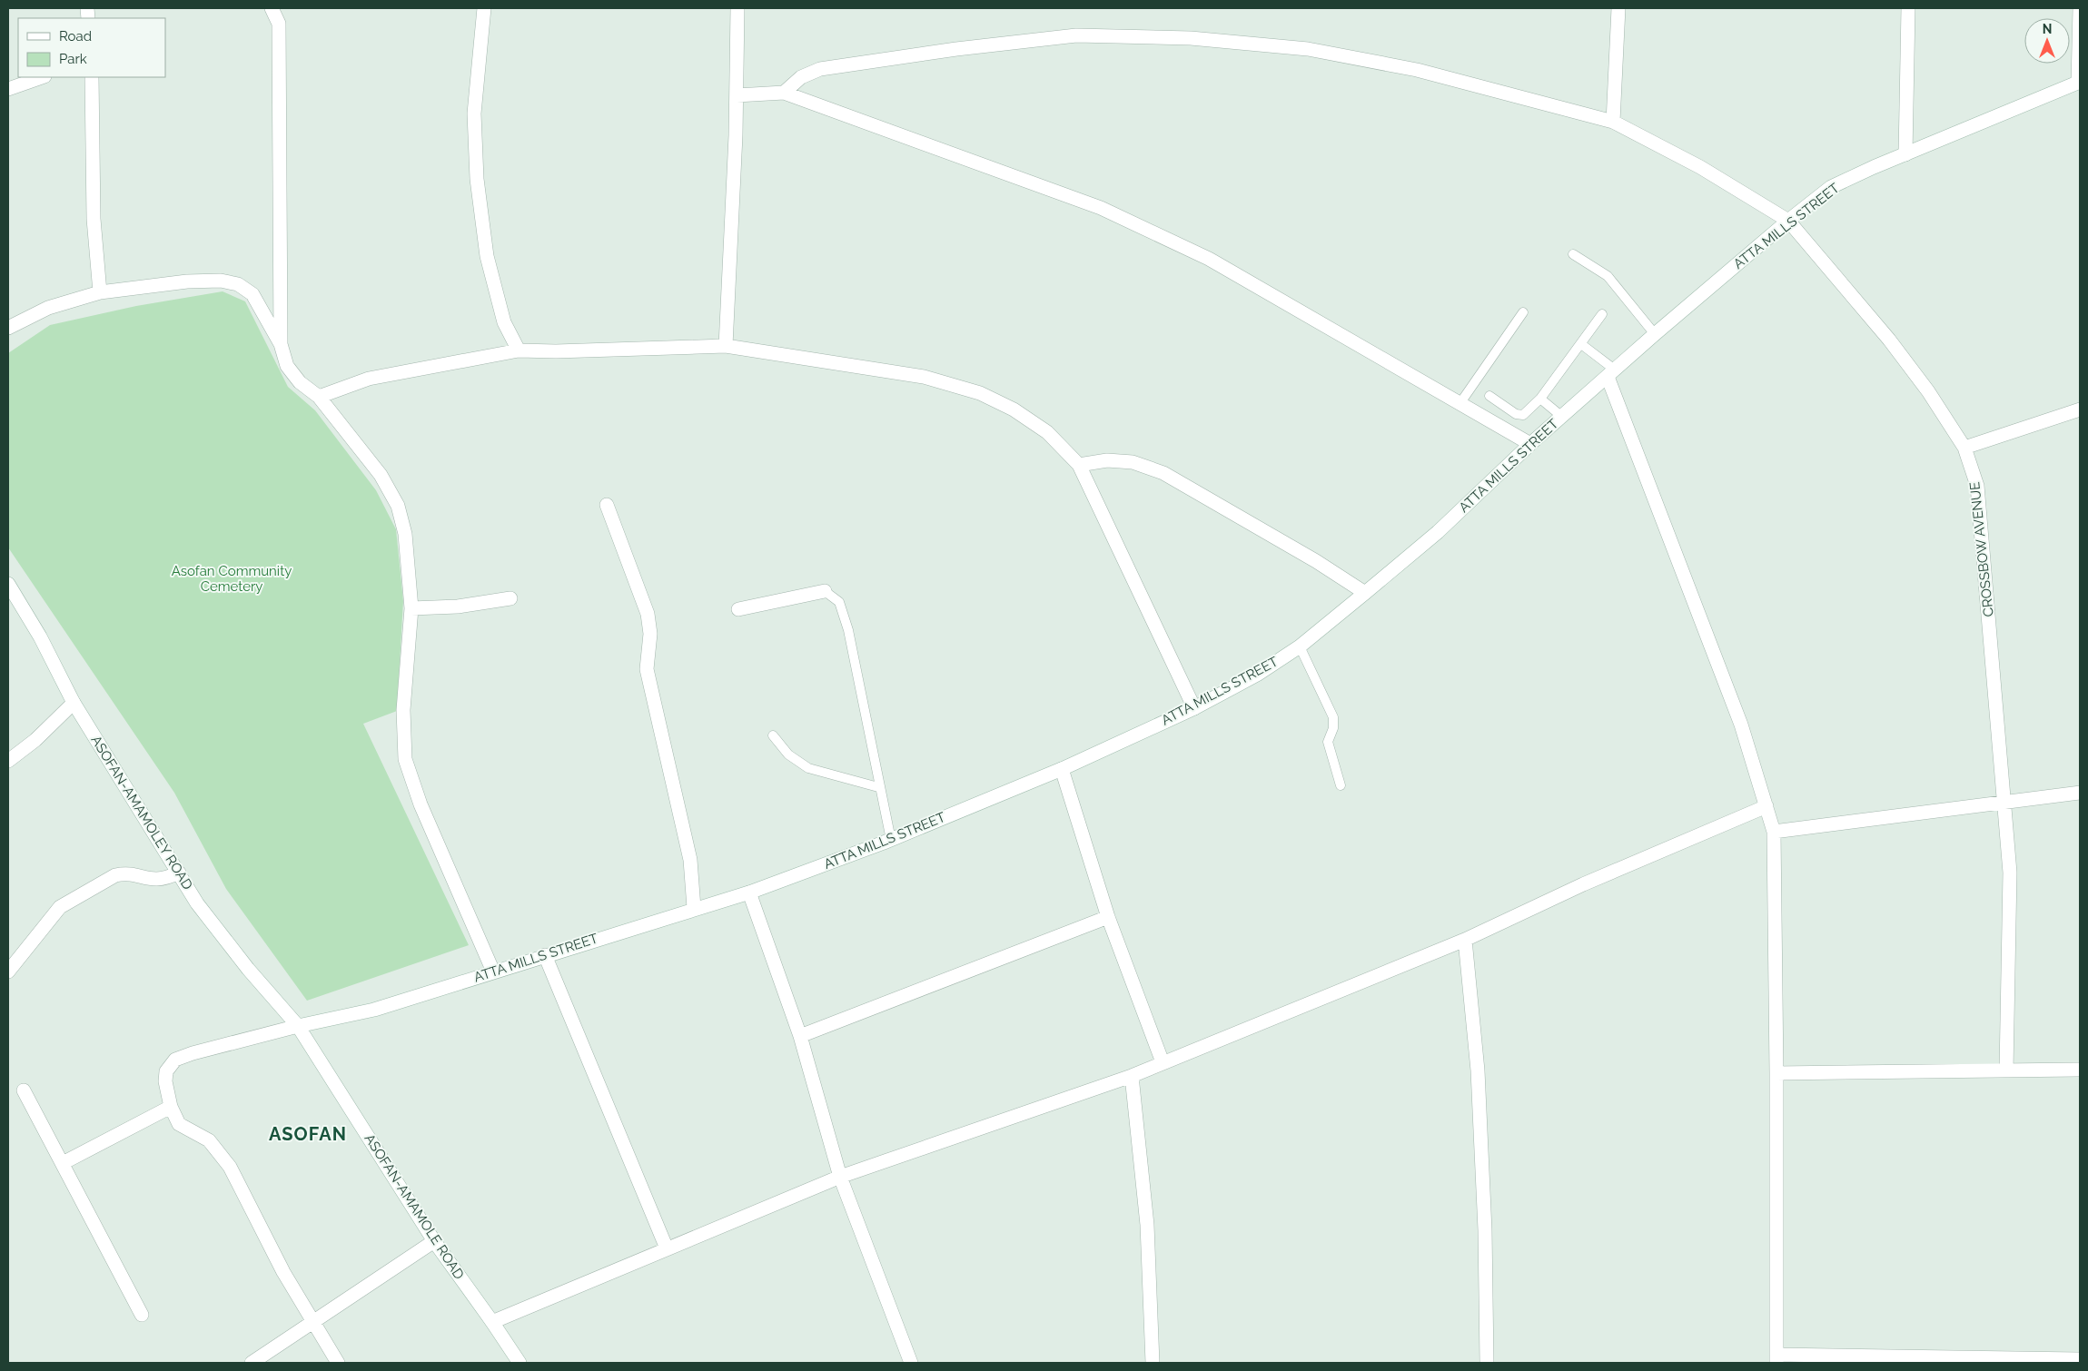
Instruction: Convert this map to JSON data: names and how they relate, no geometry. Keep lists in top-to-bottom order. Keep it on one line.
{"streets":{"street":["ATTA MILLS STREET","CROSSBOW AVENUE","ASOFAN-AMAMOLEY ROAD","ASOFAN-AMAMOLE ROAD"]},"crossings":[["ATTA MILLS STREET","CROSSBOW AVENUE"],["ATTA MILLS STREET","ASOFAN-AMAMOLEY ROAD"],["ATTA MILLS STREET","ASOFAN-AMAMOLE ROAD"],["ASOFAN-AMAMOLEY ROAD","ASOFAN-AMAMOLE ROAD"]],"districts":["ASOFAN"],"parks":["Asofan Community Cemetery"],"legend":["Road","Park"],"north":"top"}
